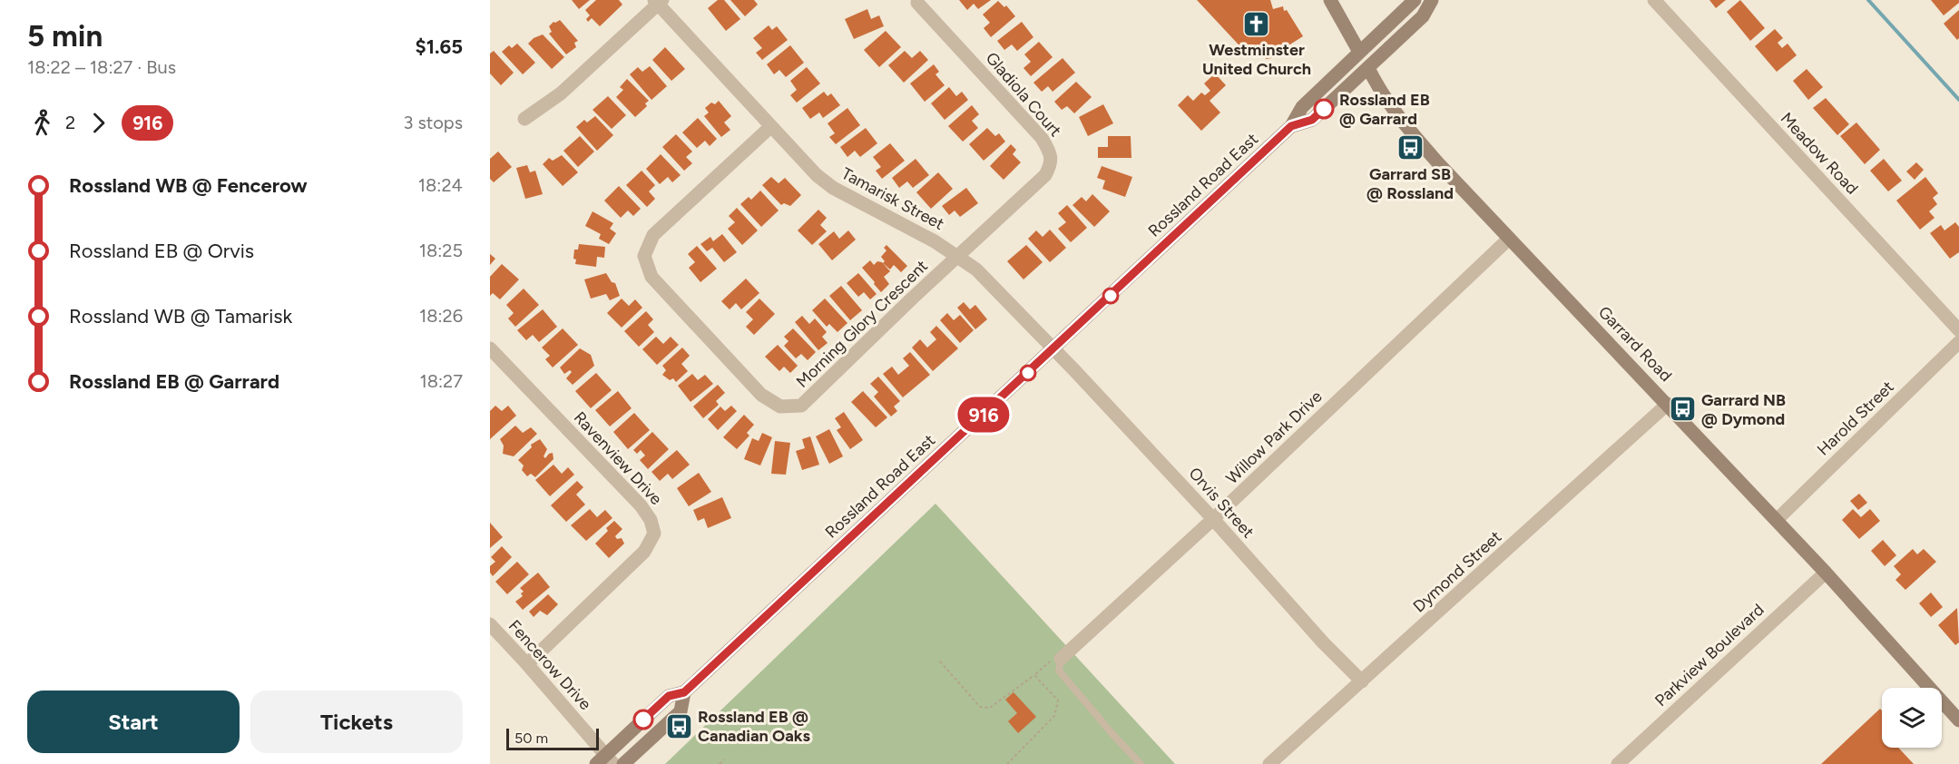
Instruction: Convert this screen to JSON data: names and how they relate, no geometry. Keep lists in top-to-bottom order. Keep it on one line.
{"streets":{"main road":["Rossland Road East","Garrard Road"],"street":["Gladiola Court","Meadow Road","Tamarisk Street","Morning Glory Crescent","Harold Street","Willow Park Drive","Ravenview Drive","Orvis Street","Dymond Street","Parkview Boulevard","Fencerow Drive"]},"crossings":[["Gladiola Court","Tamarisk Street"],["Gladiola Court","Morning Glory Crescent"],["Rossland Road East","Tamarisk Street"],["Rossland Road East","Garrard Road"],["Rossland Road East","Orvis Street"],["Rossland Road East","Fencerow Drive"],["Tamarisk Street","Morning Glory Crescent"],["Tamarisk Street","Orvis Street"],["Garrard Road","Harold Street"],["Garrard Road","Willow Park Drive"],["Garrard Road","Dymond Street"],["Garrard Road","Parkview Boulevard"],["Willow Park Drive","Orvis Street"],["Ravenview Drive","Fencerow Drive"],["Orvis Street","Dymond Street"]],"places":{"church":["Westminster United Church"],"other":["Rossland EB @ Garrard"],"bus stop":["Garrard SB @ Rossland","Garrard NB @ Dymond","Rossland EB @ Canadian Oaks"]},"lines":["bus line 916"],"scale_bar":"50 m","page":{"heading":["5 min","18:22 – 18:27 · Bus","$1.65"],"on_map":"916","legs":["2","916","3 stops"],"list":[{"name":"Rossland WB @ Fencerow","value":"18:24"},{"name":"Rossland EB @ Orvis","value":"18:25"},{"name":"Rossland WB @ Tamarisk","value":"18:26"},{"name":"Rossland EB @ Garrard","value":"18:27"}],"buttons":["Start","Tickets"],"scale":"50 m"}}
